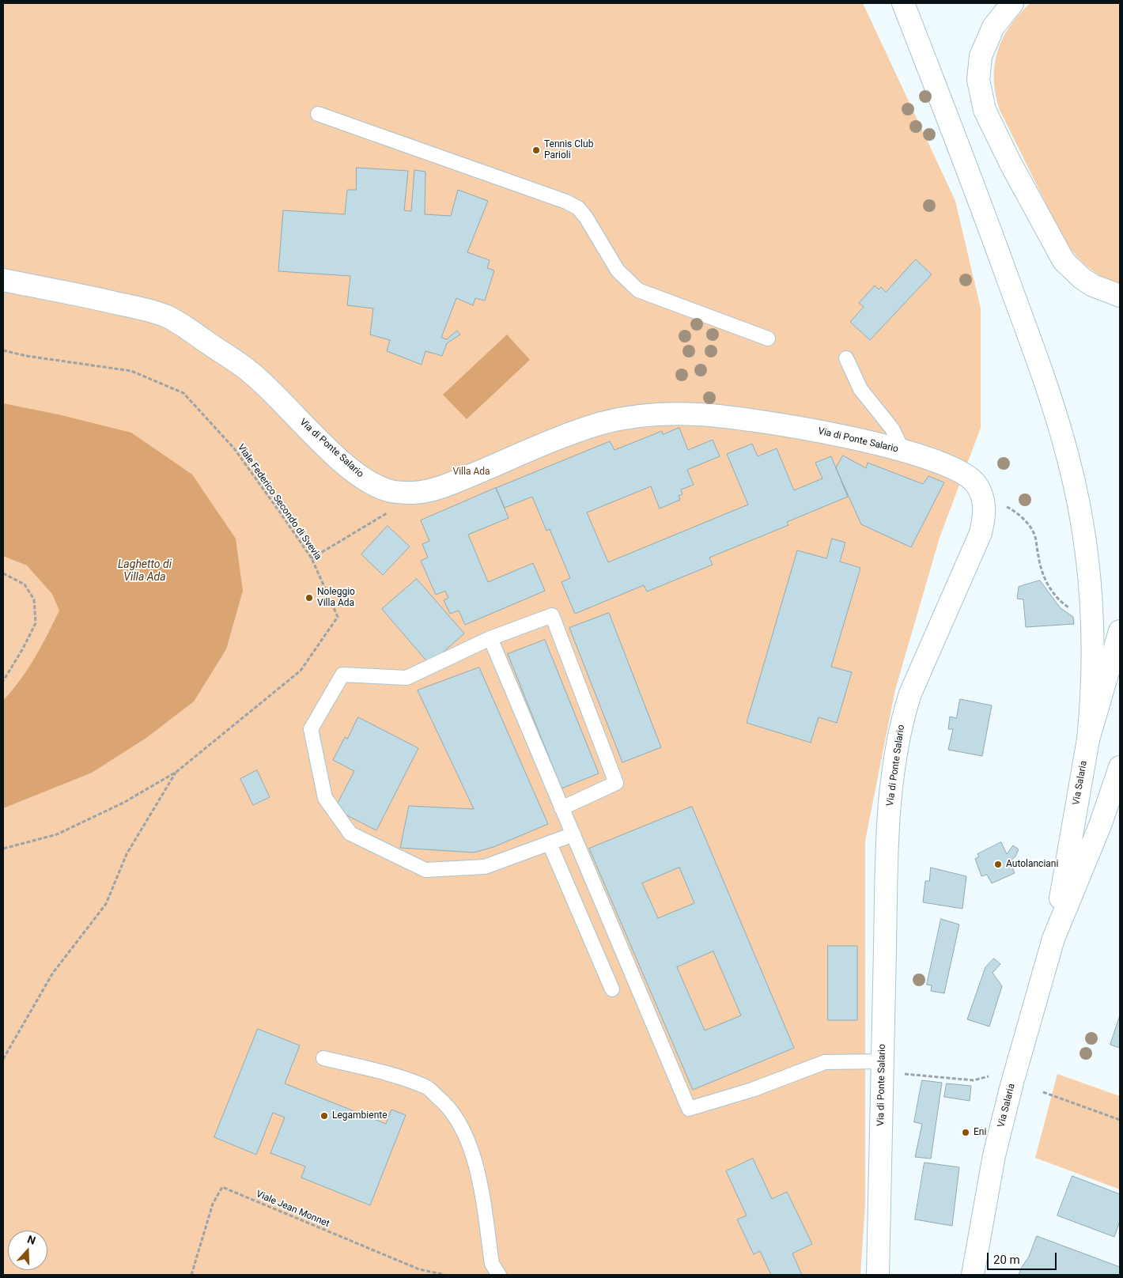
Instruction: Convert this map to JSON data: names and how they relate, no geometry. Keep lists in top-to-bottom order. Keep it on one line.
{"streets":{"main road":["Via di Ponte Salario","Via Salaria"],"path":["Viale Federico Secondo di Svevia","Viale Jean Monnet"]},"water":["Laghetto di Villa Ada"],"parks":["Villa Ada"],"places":["Tennis Club Parioli","Noleggio Villa Ada","Autolanciani","Legambiente","Eni"],"scale_bar":"20 m","north":"top"}
